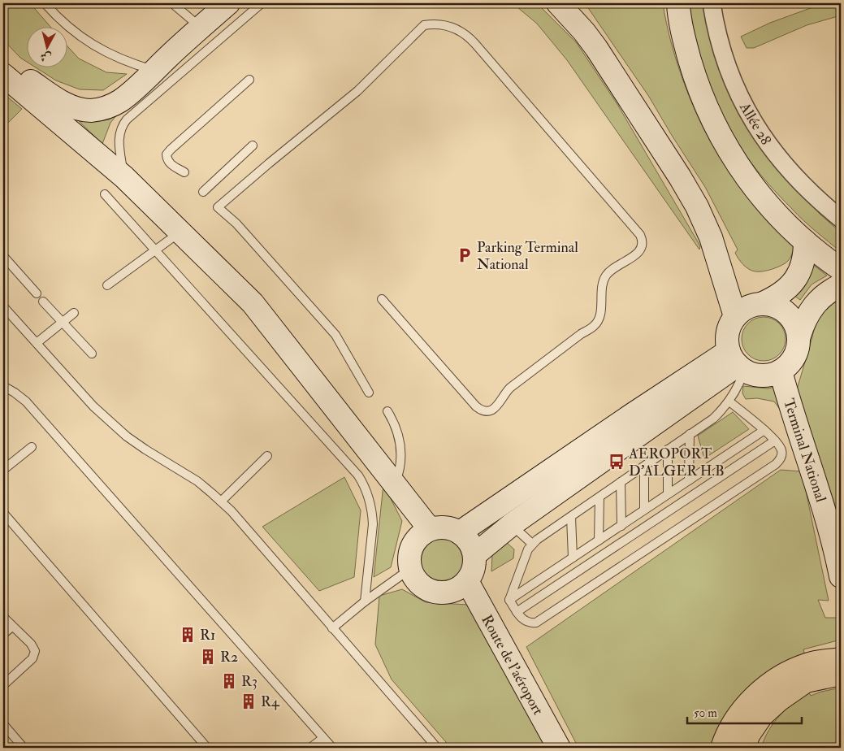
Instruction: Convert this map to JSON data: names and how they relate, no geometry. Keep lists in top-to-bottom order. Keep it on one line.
{"streets":{"street":["Allée 28","Terminal National","Route de l'aéroport"]},"places":{"parking":["Parking Terminal National"],"bus stop":["AEROPORT D'ALGER H.B"],"building":["R1","R2","R3","R4"]},"scale_bar":"50 m","north":"bottom"}
